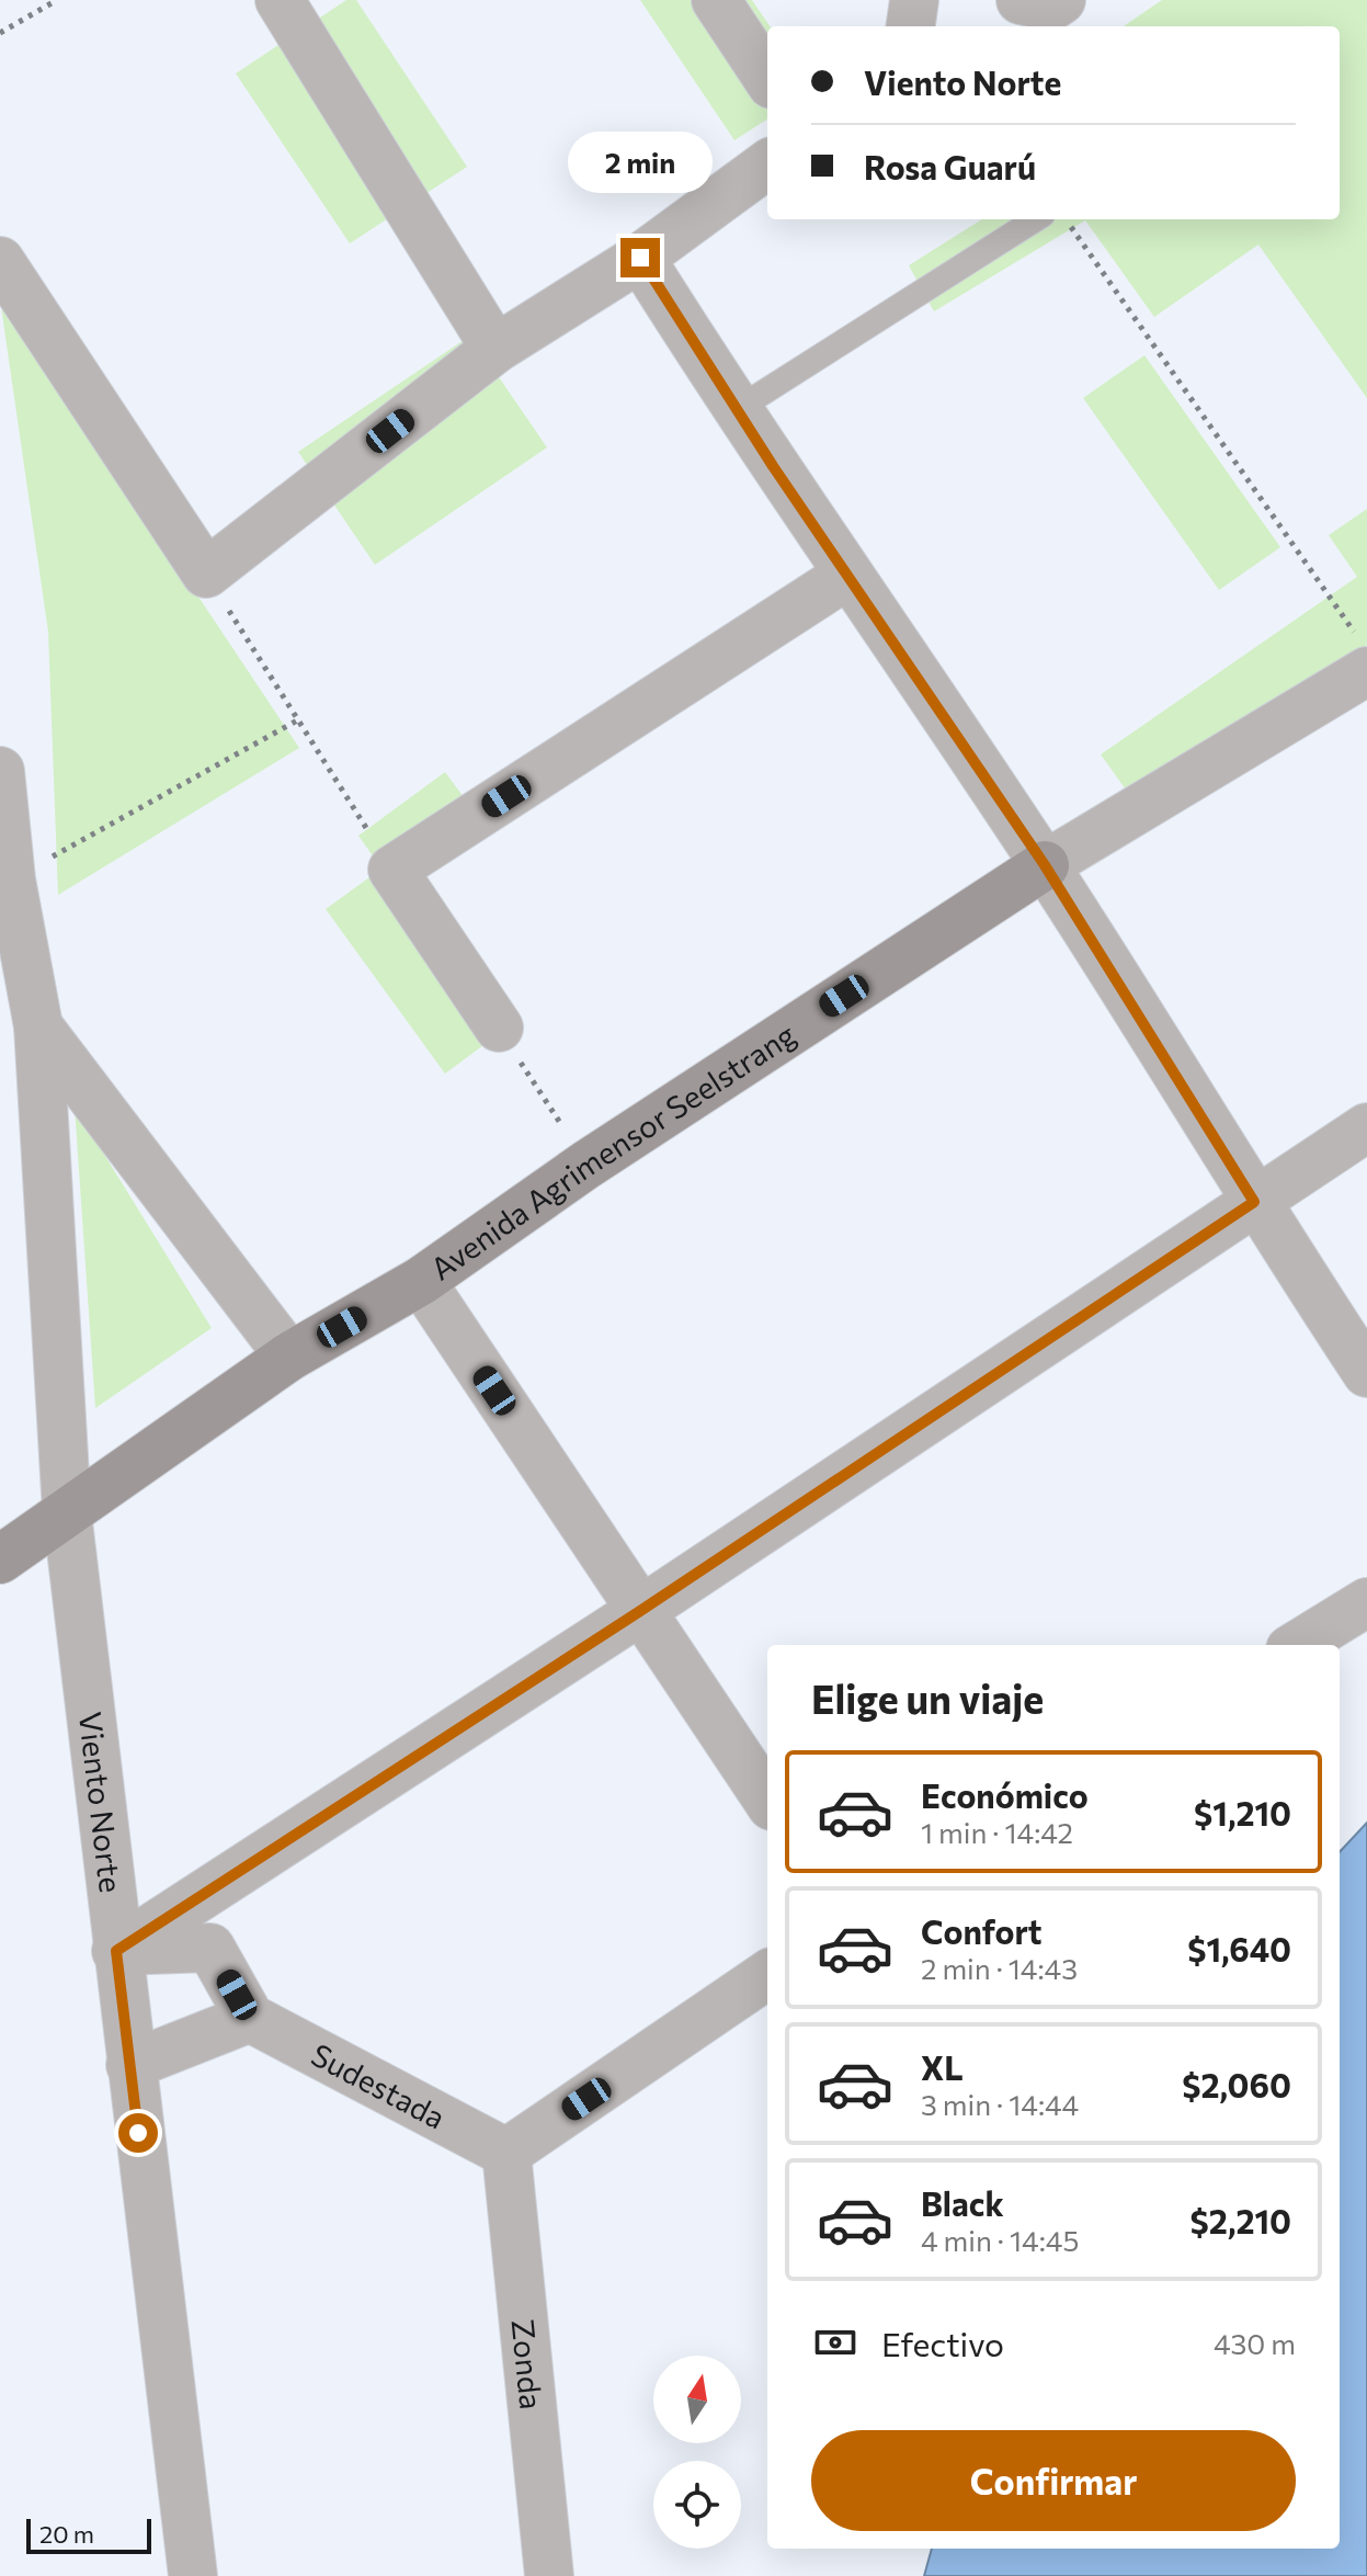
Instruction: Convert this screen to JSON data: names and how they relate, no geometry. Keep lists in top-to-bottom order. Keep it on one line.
{"streets":{"street":["Avenida Agrimensor Seelstrang","Viento Norte","Sudestada","Zonda"]},"crossings":[["Avenida Agrimensor Seelstrang","Viento Norte"],["Sudestada","Zonda"]],"scale_bar":"20 m","north":"top","page":{"banner":["Viento Norte","Rosa Guarú"],"bubble":"2 min","heading":"Elige un viaje","list":[{"name":"Económico","note":"1 min · 14:42","value":"$1,210"},{"name":"Confort","note":"2 min · 14:43","value":"$1,640"},{"name":"XL","note":"3 min · 14:44","value":"$2,060"},{"name":"Black","note":"4 min · 14:45","value":"$2,210"}],"pay":["Efectivo","430 m"],"buttons":"Confirmar","scale":"20 m"}}
